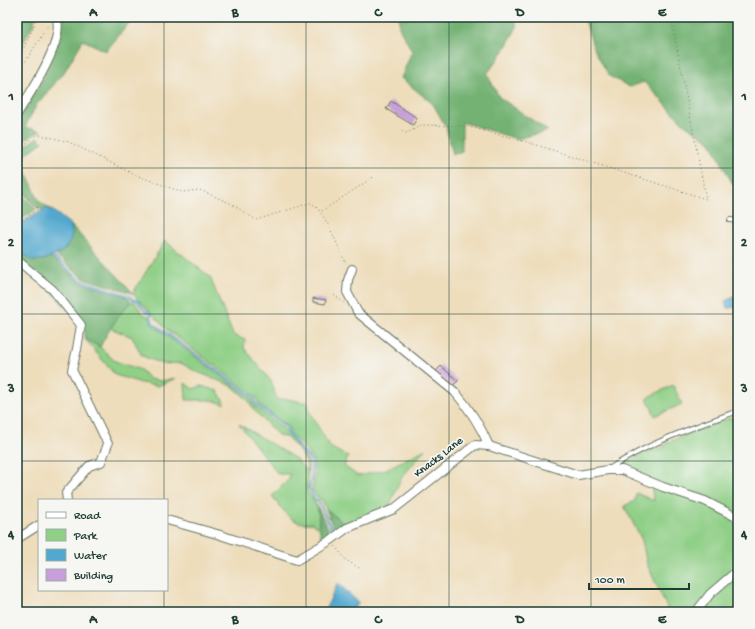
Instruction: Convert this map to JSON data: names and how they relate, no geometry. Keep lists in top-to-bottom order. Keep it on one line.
{"streets":{"street":["Knacks Lane"]},"legend":["Road","Park","Water","Building"],"scale_bar":"100 m","grid":{"columns":["A","B","C","D","E"],"rows":["1","2","3","4"]}}
